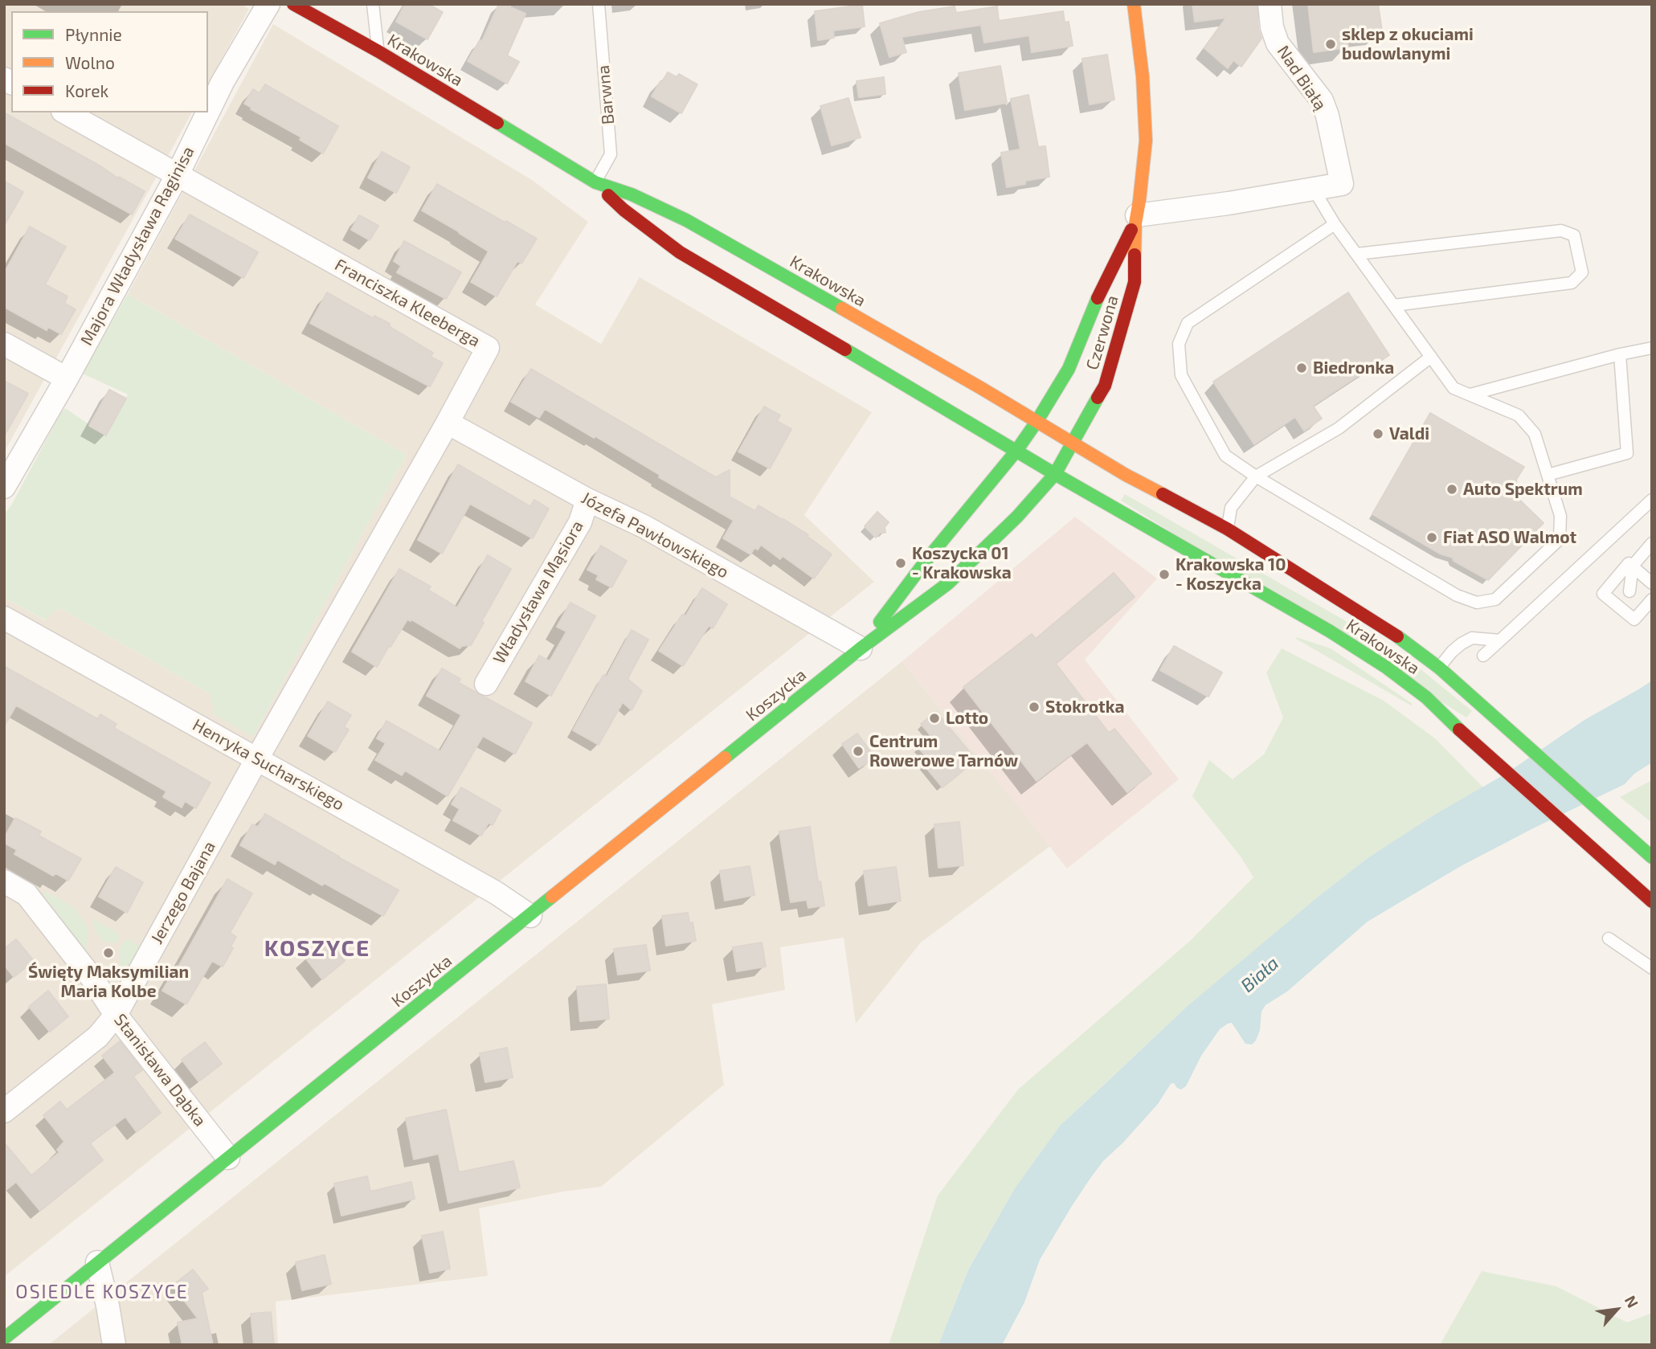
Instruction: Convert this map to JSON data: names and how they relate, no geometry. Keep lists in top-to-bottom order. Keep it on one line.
{"streets":{"street":["Krakowska","Nad Białą","Majora Władysława Raginisa","Franciszka Kleeberga","Czerwona","Józefa Pawłowskiego","Władysława Mąsiora","Koszycka","Henryka Sucharskiego","Jerzego Bajana","Stanisława Dąbka"],"lane":["Barwna"]},"crossings":[["Krakowska","Barwna"],["Krakowska","Czerwona"],["Krakowska","Koszycka"],["Majora Władysława Raginisa","Franciszka Kleeberga"],["Franciszka Kleeberga","Józefa Pawłowskiego"],["Franciszka Kleeberga","Henryka Sucharskiego"],["Franciszka Kleeberga","Jerzego Bajana"],["Józefa Pawłowskiego","Władysława Mąsiora"],["Józefa Pawłowskiego","Koszycka"],["Koszycka","Henryka Sucharskiego"],["Koszycka","Stanisława Dąbka"],["Henryka Sucharskiego","Jerzego Bajana"],["Jerzego Bajana","Stanisława Dąbka"]],"districts":["KOSZYCE","OSIEDLE KOSZYCE"],"water":["Biała"],"places":["sklep z okuciami budowlanymi","Biedronka","Valdi","Auto Spektrum","Fiat ASO Walmot","Koszycka 01 - Krakowska","Krakowska 10 - Koszycka","Stokrotka","Lotto","Centrum Rowerowe Tarnów","Święty Maksymilian Maria Kolbe"],"legend":["Płynnie","Wolno","Korek"],"north":"top right"}
